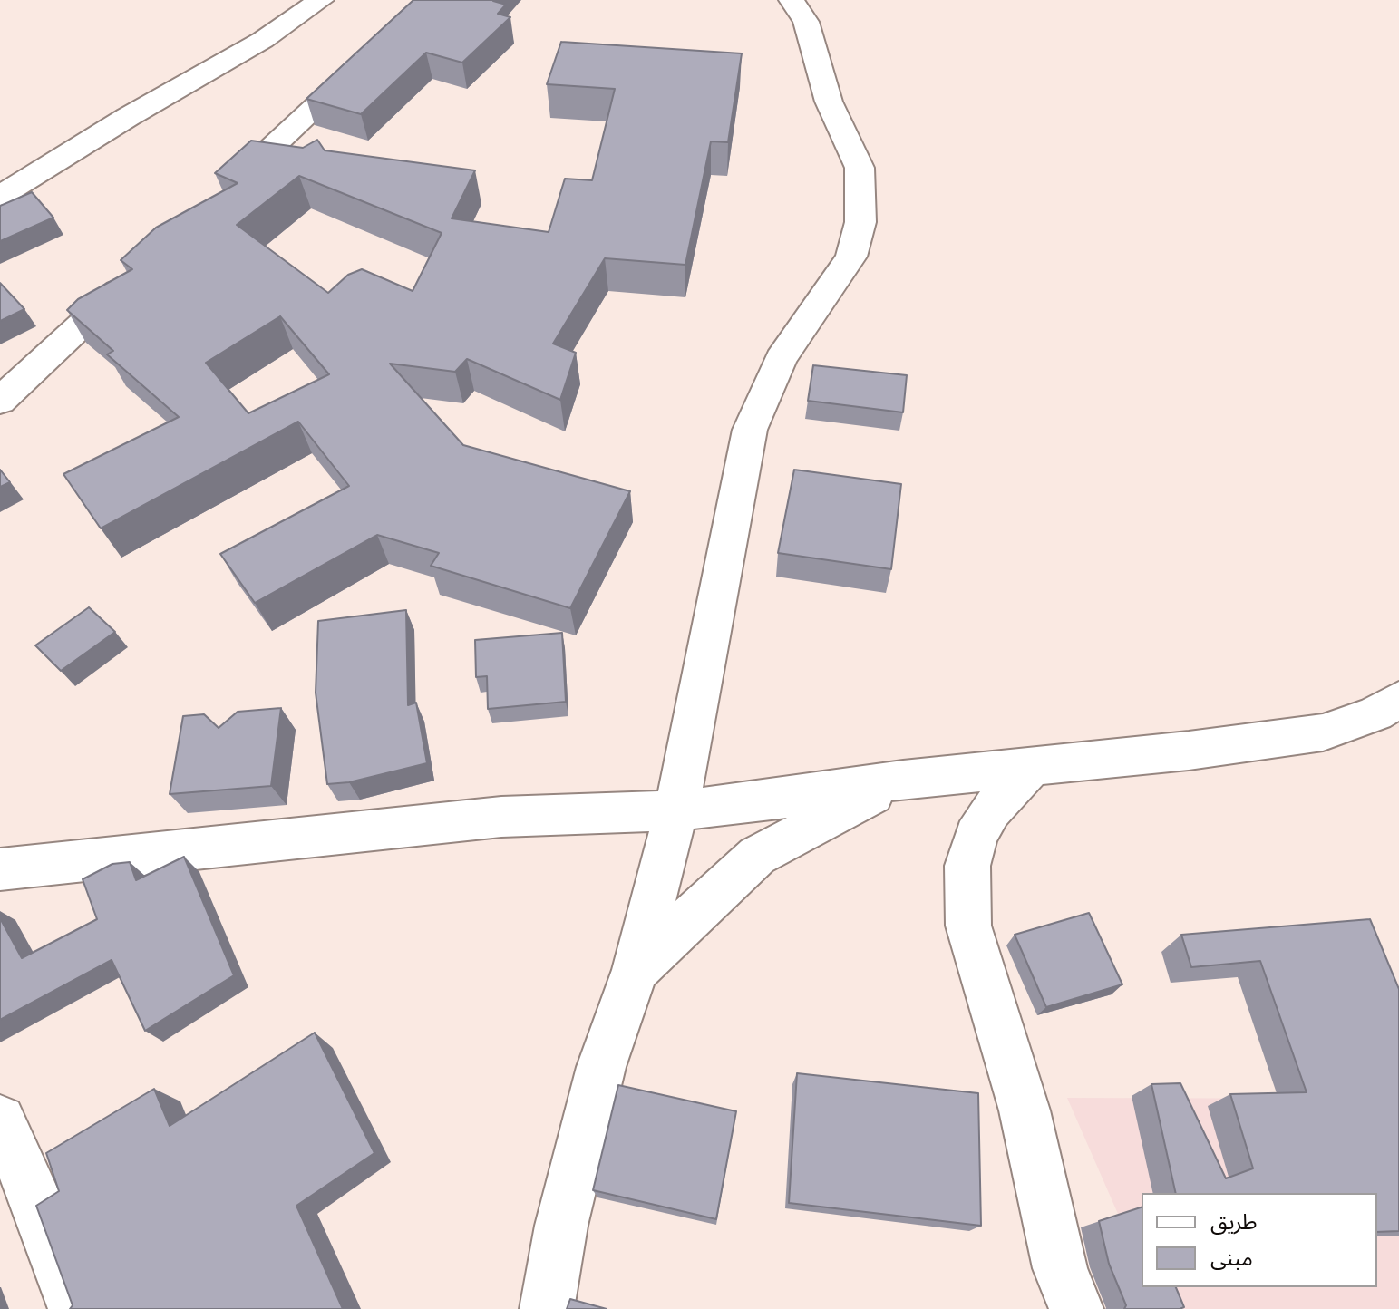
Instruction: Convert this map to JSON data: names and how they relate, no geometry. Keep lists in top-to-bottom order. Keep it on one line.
{"legend":["طريق","مبنى"]}
